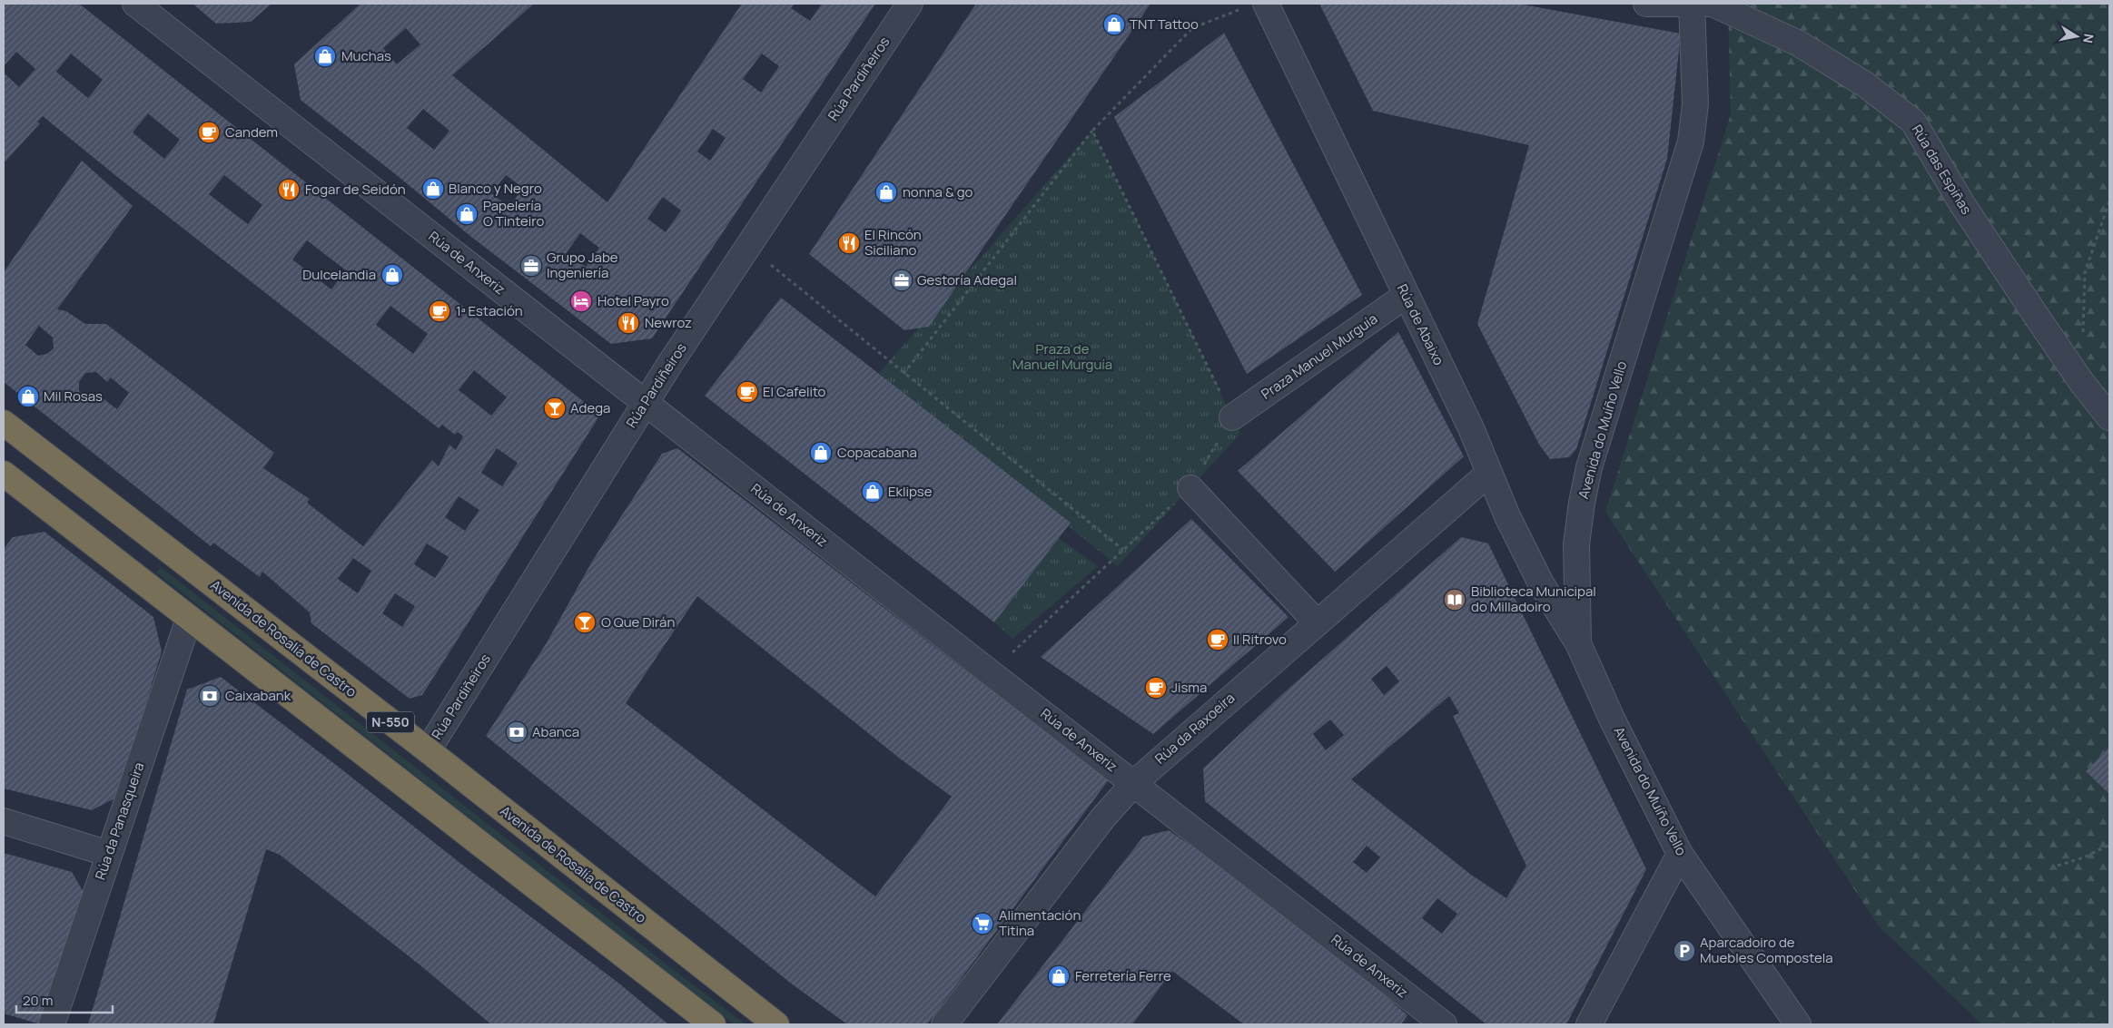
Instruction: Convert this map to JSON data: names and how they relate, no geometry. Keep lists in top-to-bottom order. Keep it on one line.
{"streets":{"highway":["Avenida de Rosalía de Castro","N-550"],"street":["Rúa Pardiñeiros","Rúa das Espiñas","Rúa de Anxeriz","Rúa de Abaixo","Praza Manuel Murguía","Avenida do Muíño Vello","Rúa da Raxoeira","Rúa da Panasqueira"]},"crossings":[["Rúa Pardiñeiros","Rúa de Anxeriz"],["Rúa Pardiñeiros","Avenida de Rosalía de Castro"],["Rúa das Espiñas","Avenida do Muíño Vello"],["Rúa de Anxeriz","Rúa da Raxoeira"],["Rúa de Abaixo","Praza Manuel Murguía"],["Rúa de Abaixo","Avenida do Muíño Vello"],["Rúa de Abaixo","Rúa da Raxoeira"],["N-550","Rúa da Panasqueira"]],"parks":["Praza de Manuel Murguía"],"places":{"shop":["TNT Tattoo","Muchas","Blanco y Negro","nonna & go","Papelería O Tinteiro","Dulcelandia","Mil Rosas","Copacabana","Eklipse","Ferretería Ferre"],"cafe":["Candem","1ª Estación","El Cafelito","Il Ritrovo","Jisma"],"restaurant":["Fogar de Seidón","El Rincón Siciliano","Newroz"],"office":["Grupo Jabe Ingeniería","Gestoría Adegal"],"hotel":["Hotel Payro"],"bar":["Adega","O Que Dirán"],"library":["Biblioteca Municipal do Milladoiro"],"bank":["Caixabank","Abanca"],"supermarket":["Alimentación Titina"],"parking":["Aparcadoiro de Muebles Compostela"]},"scale_bar":"20 m","north":"right"}
